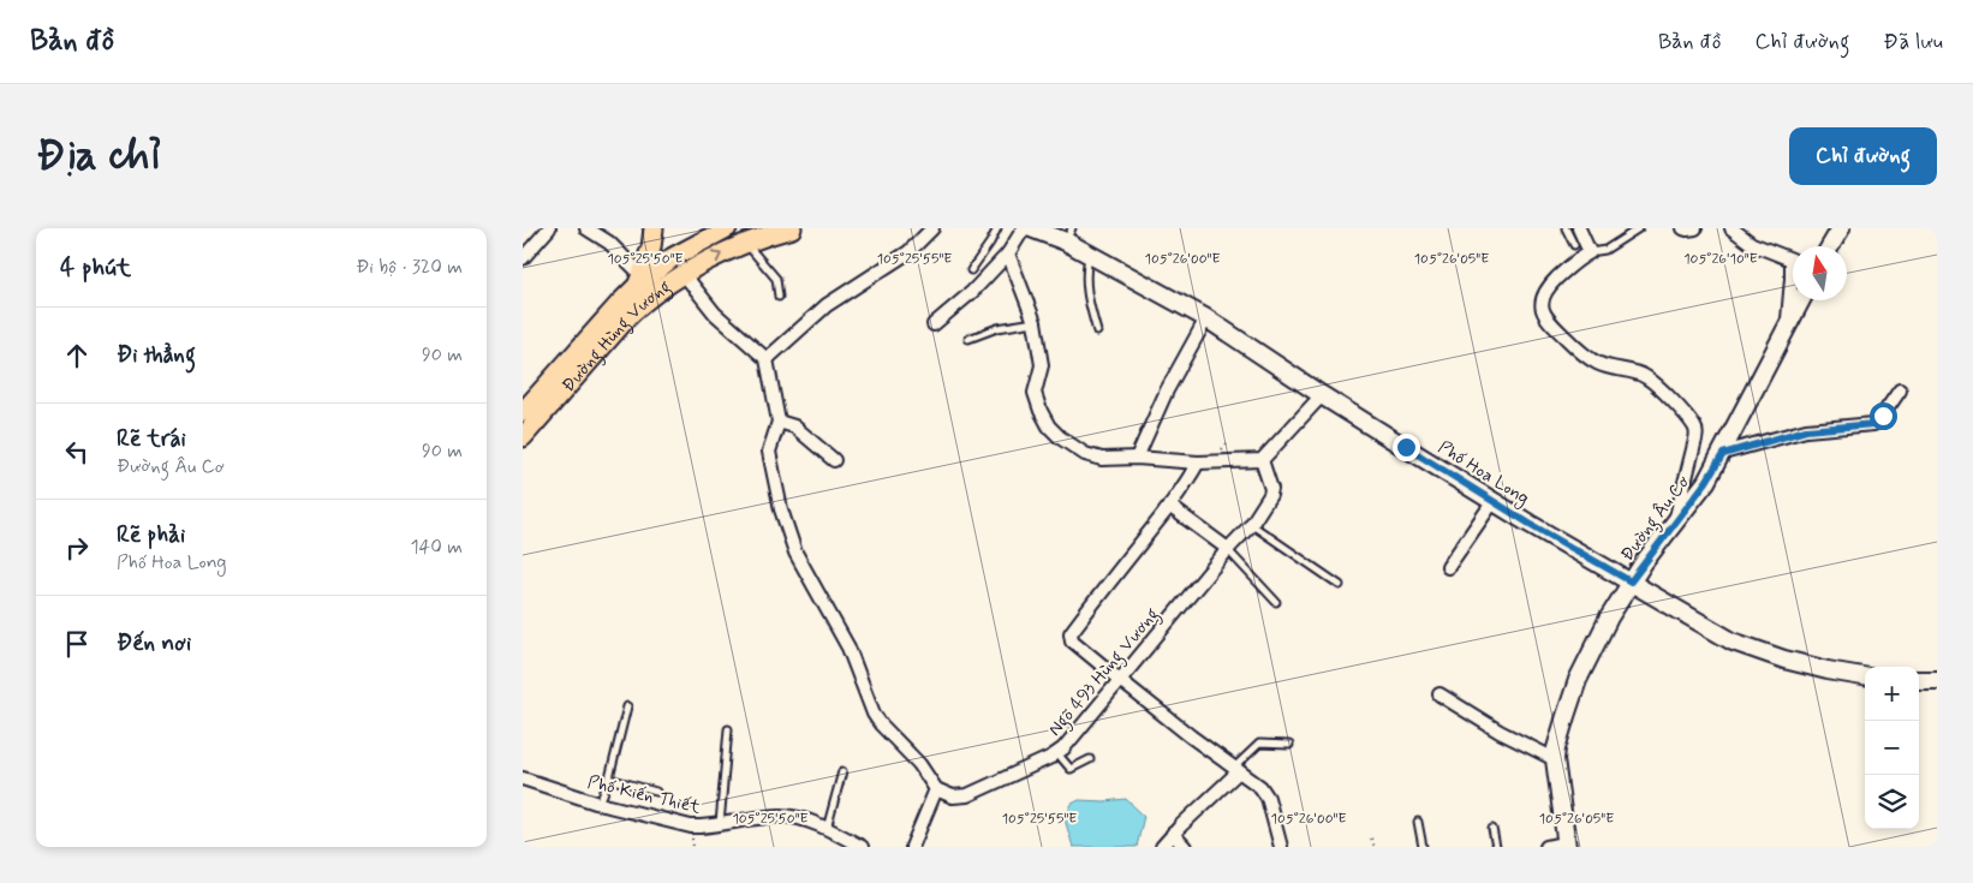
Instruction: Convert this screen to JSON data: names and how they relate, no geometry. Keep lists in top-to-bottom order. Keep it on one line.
{"streets":{"main road":["Đường Hùng Vương"],"street":["Phố Hoa Long","Đường Âu Cơ","Ngõ 493 Hùng Vương","Phố Kiến Thiết"]},"crossings":[["Phố Hoa Long","Đường Âu Cơ"]],"north":"top","page":{"header":"Bản đồ","nav":["Bản đồ","Chỉ đường","Đã lưu"],"buttons":"Chỉ đường","title":"Địa chỉ","heading":["4 phút","Đi bộ · 320 m"],"list":[["Đi thẳng","90 m"],["Rẽ trái","Đường Âu Cơ","90 m"],["Rẽ phải","Phố Hoa Long","140 m"],"Đến nơi"],"map_buttons":["+","−"]},"coordinates":["105°25'50\"E","105°25'55\"E","105°26'00\"E","105°26'05\"E","105°26'10\"E"]}
